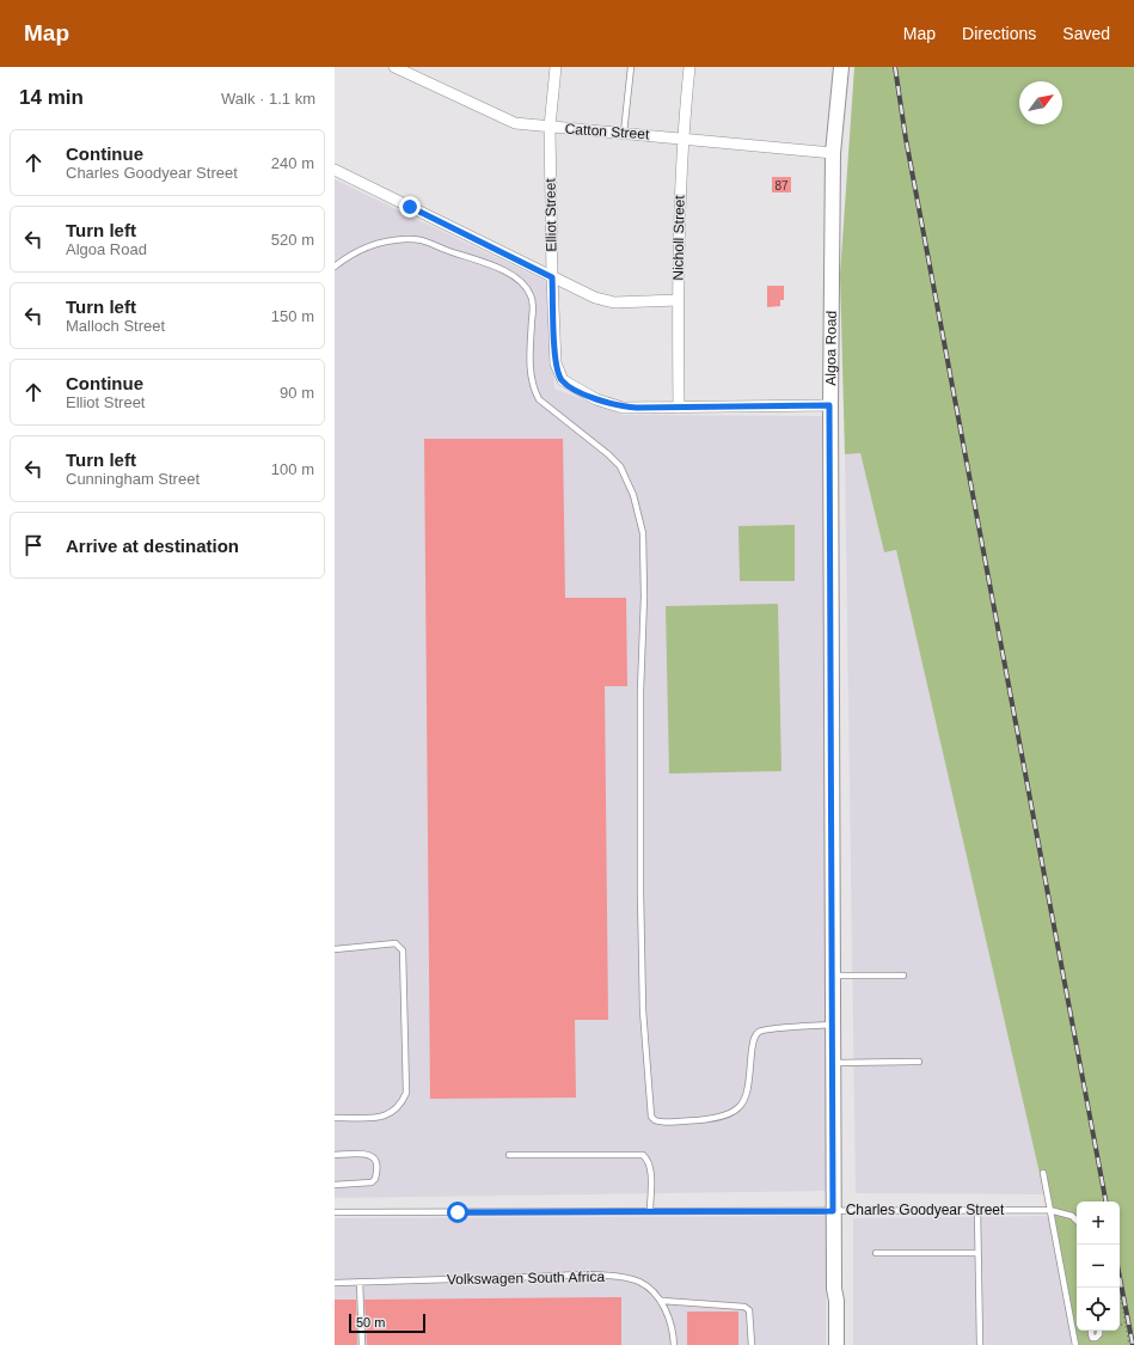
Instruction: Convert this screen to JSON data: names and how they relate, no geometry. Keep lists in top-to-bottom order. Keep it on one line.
{"streets":{"street":["Catton Street","Elliot Street","Nicholl Street","Algoa Road"],"lane":["Charles Goodyear Street","Volkswagen South Africa"]},"crossings":[["Catton Street","Elliot Street"],["Catton Street","Nicholl Street"],["Catton Street","Algoa Road"],["Elliot Street","Nicholl Street"],["Elliot Street","Algoa Road"],["Algoa Road","Charles Goodyear Street"]],"house_numbers":["87"],"scale_bar":"50 m","north":"top right","page":{"header":"Map","nav":["Map","Directions","Saved"],"heading":["14 min","Walk · 1.1 km"],"list":[["Continue","Charles Goodyear Street","240 m"],["Turn left","Algoa Road","520 m"],["Turn left","Malloch Street","150 m"],["Continue","Elliot Street","90 m"],["Turn left","Cunningham Street","100 m"],"Arrive at destination"],"map_buttons":["+","−"],"scale":"50 m"}}
